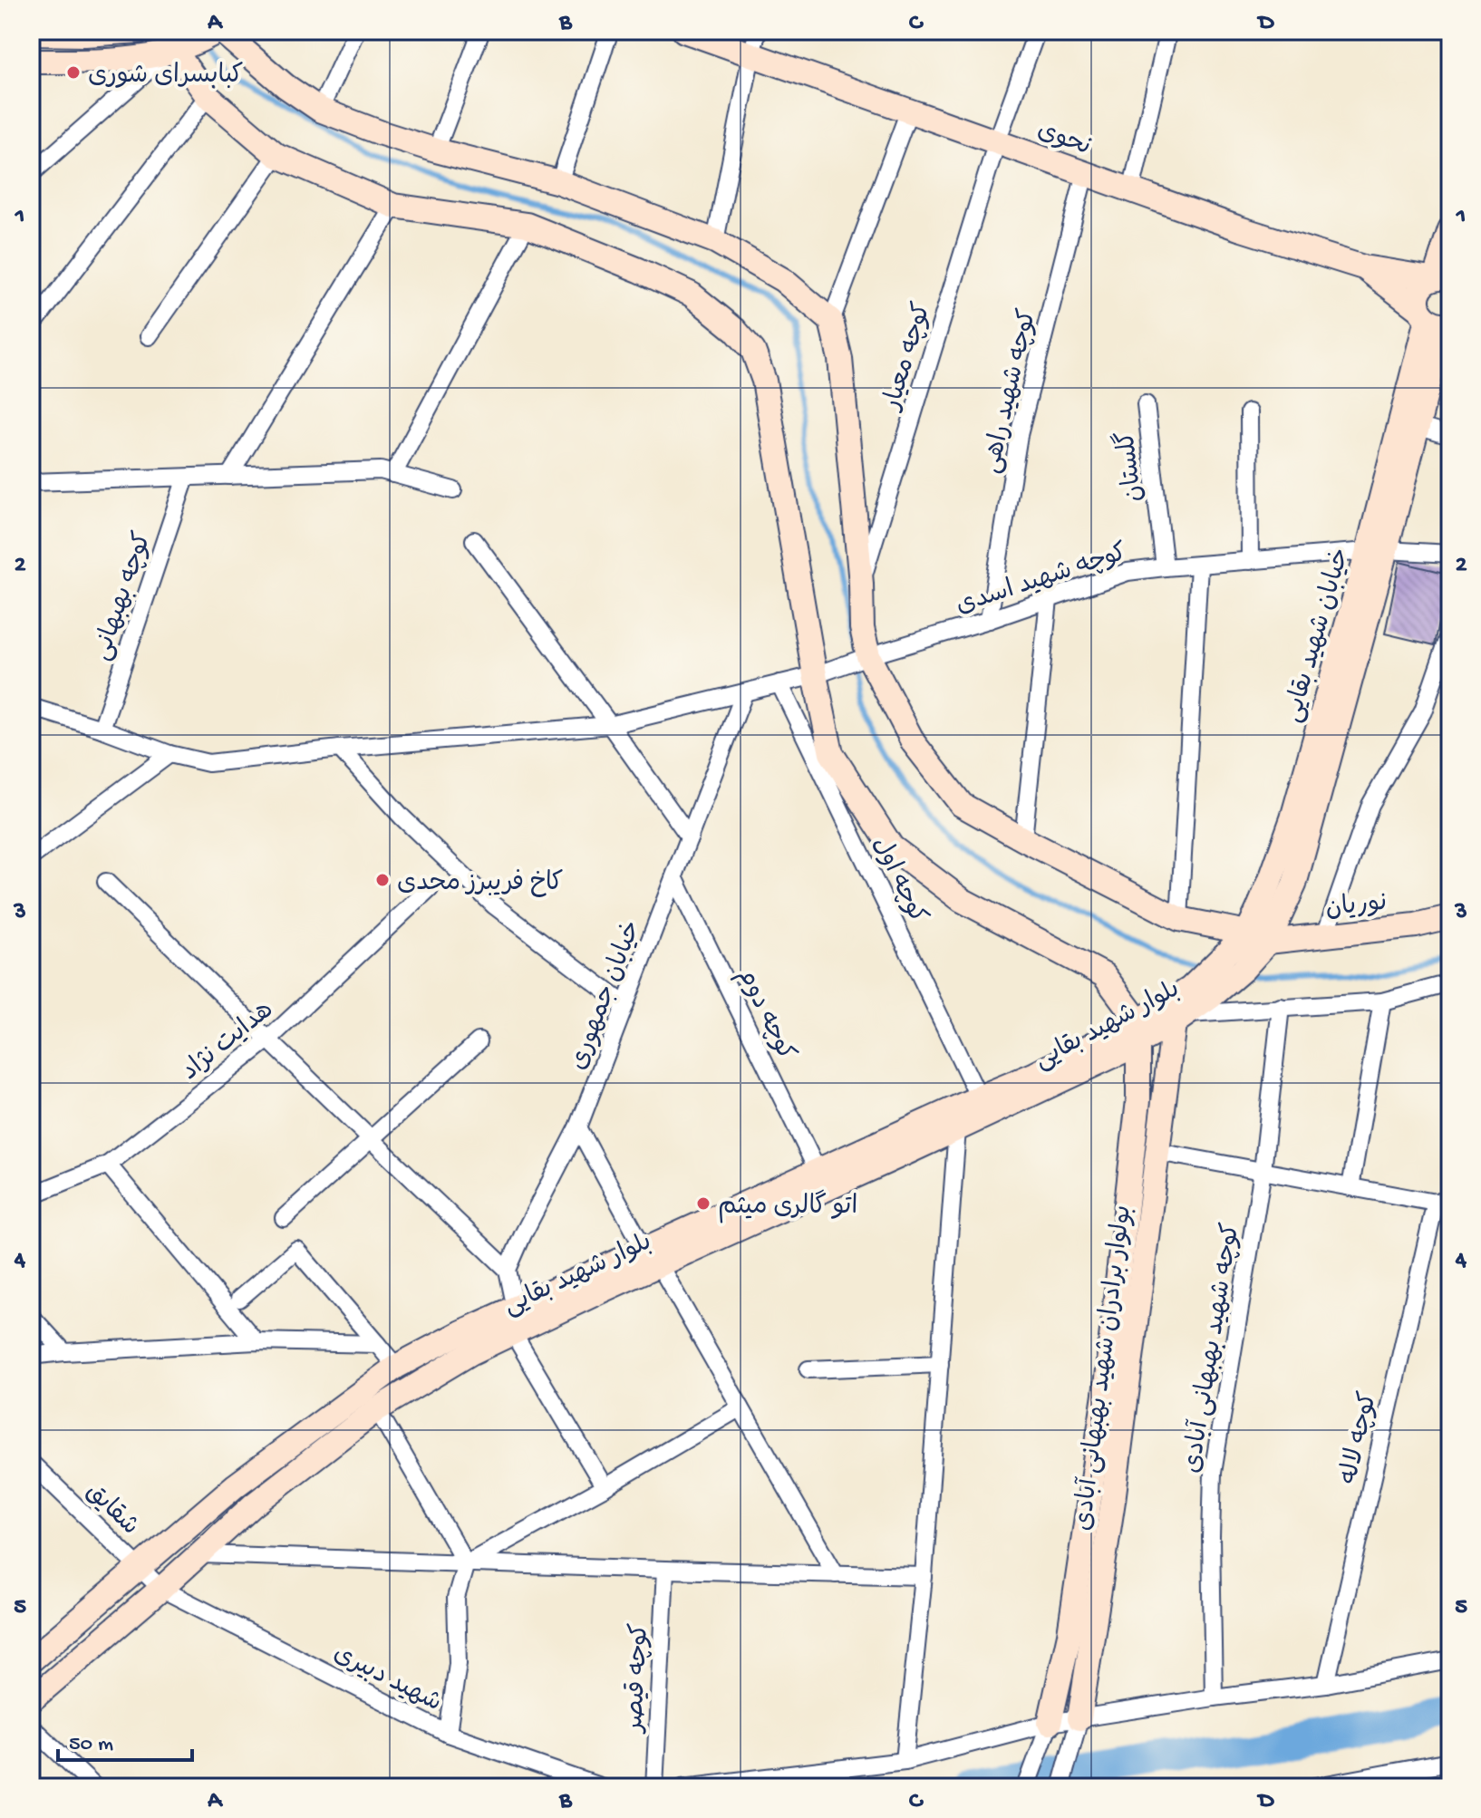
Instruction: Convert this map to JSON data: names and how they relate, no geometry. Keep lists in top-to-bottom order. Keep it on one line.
{"streets":{"main road":["نحوی","خیابان شهید بقایی","نوریان","بلوار شهید بقایی","بولوار برادران شهید بهبهانی آبادی"],"street":["کوچه معیار","کوچه شهید راهی","گلستان","کوچه شهید اسدی","کوچه بهبهانی","کوچه اول","خیابان جمهوری","کوچه دوم","هدایت نژاد","کوچه شهید بهبهانی آبادی","کوچه لاله","شقایق","شهید دبیری","کوچه قیصر"]},"crossings":[["نحوی","کوچه معیار"],["نحوی","کوچه شهید راهی"],["کوچه معیار","نوریان"],["کوچه شهید راهی","کوچه شهید اسدی"],["گلستان","کوچه شهید اسدی"],["کوچه شهید اسدی","کوچه بهبهانی"],["کوچه شهید اسدی","خیابان شهید بقایی"],["کوچه شهید اسدی","کوچه اول"],["کوچه شهید اسدی","نوریان"],["کوچه شهید اسدی","خیابان جمهوری"],["خیابان شهید بقایی","نوریان"],["خیابان شهید بقایی","بلوار شهید بقایی"],["خیابان شهید بقایی","بولوار برادران شهید بهبهانی آبادی"],["کوچه اول","بلوار شهید بقایی"],["نوریان","بلوار شهید بقایی"],["خیابان جمهوری","کوچه دوم"],["کوچه دوم","بلوار شهید بقایی"],["بلوار شهید بقایی","بولوار برادران شهید بهبهانی آبادی"],["بلوار شهید بقایی","شقایق"],["بلوار شهید بقایی","شهید دبیری"],["شقایق","شهید دبیری"]],"places":["کبابسرای شوری","کاخ فریبرز محدی","اتو گالری میثم"],"scale_bar":"50 m","grid":{"columns":["A","B","C","D"],"rows":["1","2","3","4","5"]}}
